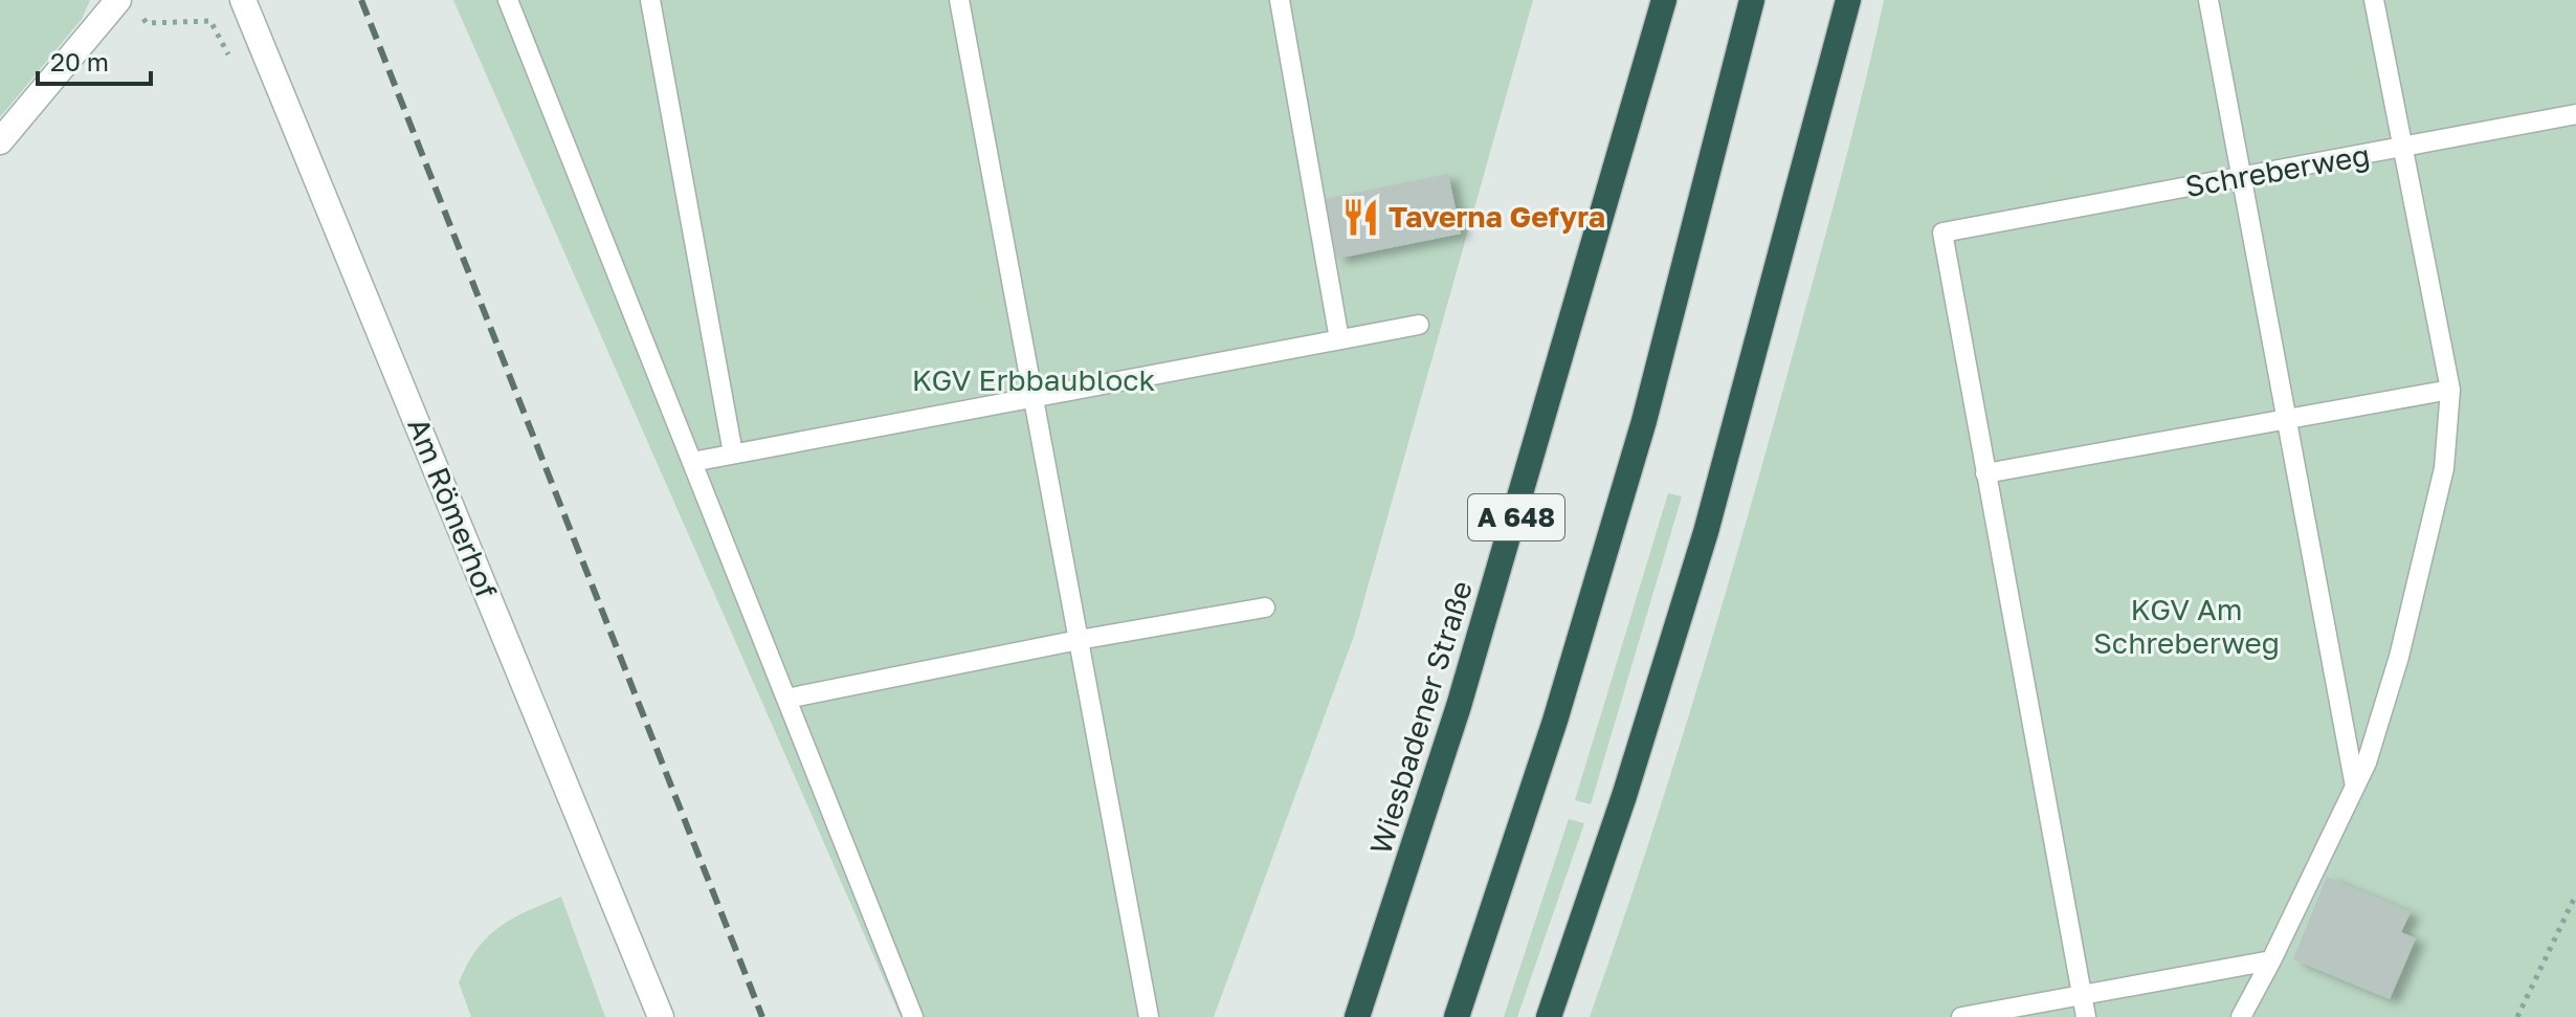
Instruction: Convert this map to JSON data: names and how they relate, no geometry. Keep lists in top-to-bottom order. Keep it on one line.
{"streets":{"highway":["A 648","Wiesbadener Straße"],"main road":["Am Römerhof"],"lane":["Schreberweg"]},"parks":["KGV Erbbaublock","KGV Am Schreberweg"],"places":{"restaurant":["Taverna Gefyra"]},"scale_bar":"20 m"}
